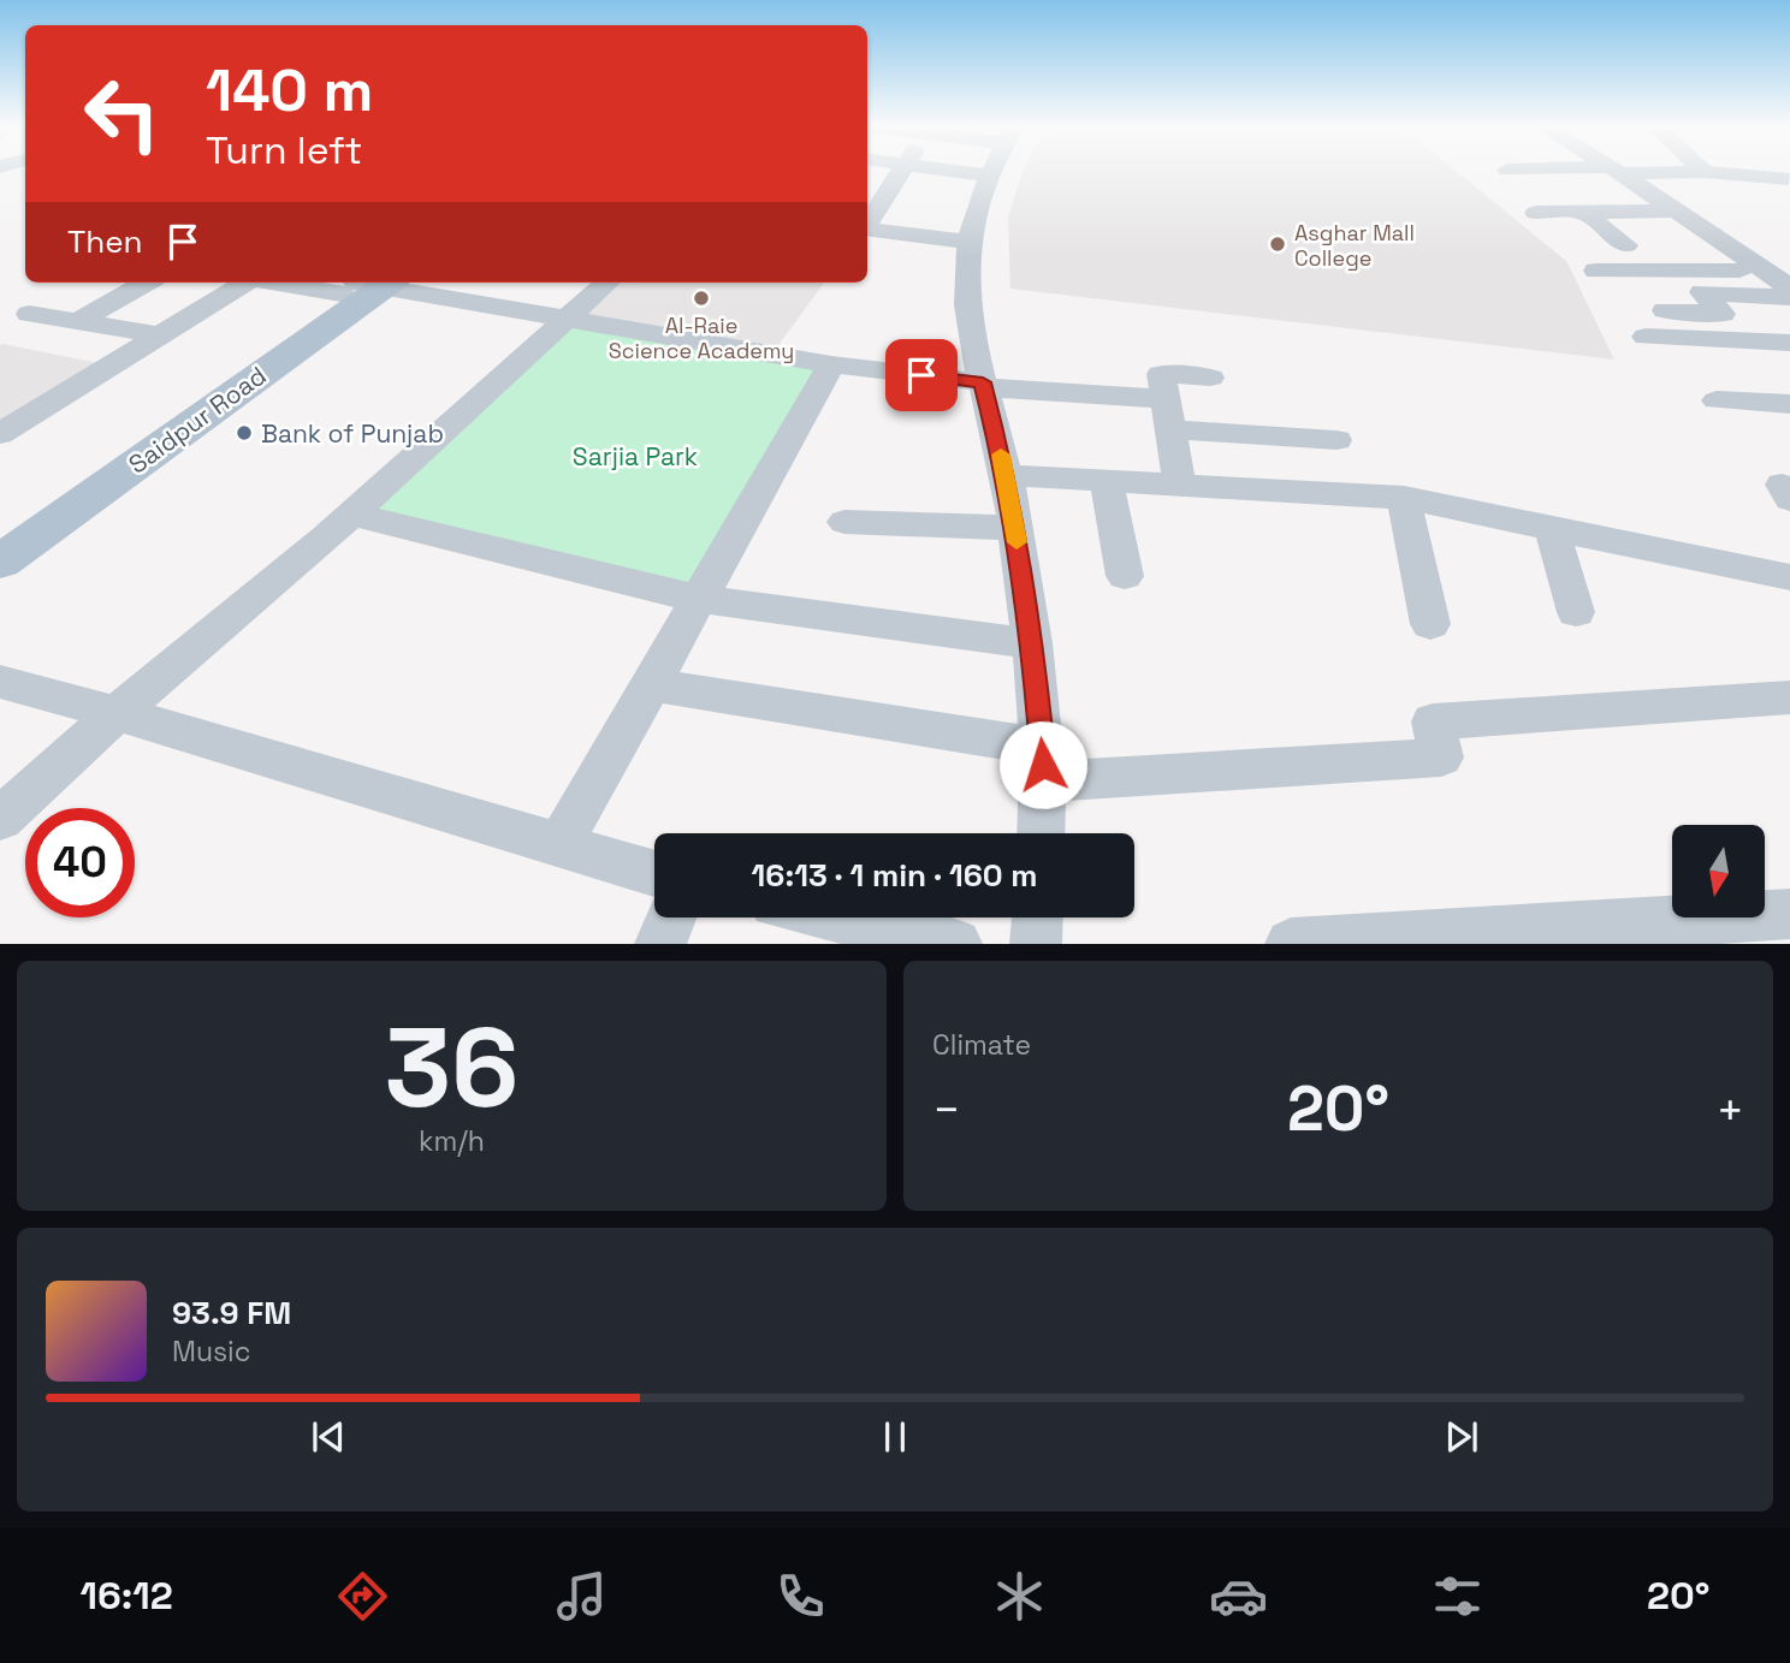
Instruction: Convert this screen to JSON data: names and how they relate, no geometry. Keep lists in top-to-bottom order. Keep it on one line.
{"streets":{"main road":["Saidpur Road"]},"parks":["Sarjia Park"],"places":["Asghar Mall College","Al-Raie Science Academy","Bank of Punjab"],"north":"bottom","page":{"turn":["140 m","Turn left"],"then":"Then","limit":"40","trip":"16:13 · 1 min · 160 m","tile":[["36","km/h"],"Climate"],"heat":["−","20°","+"],"song":["93.9 FM","Music"],"tabs":["16:12","20°"]}}
